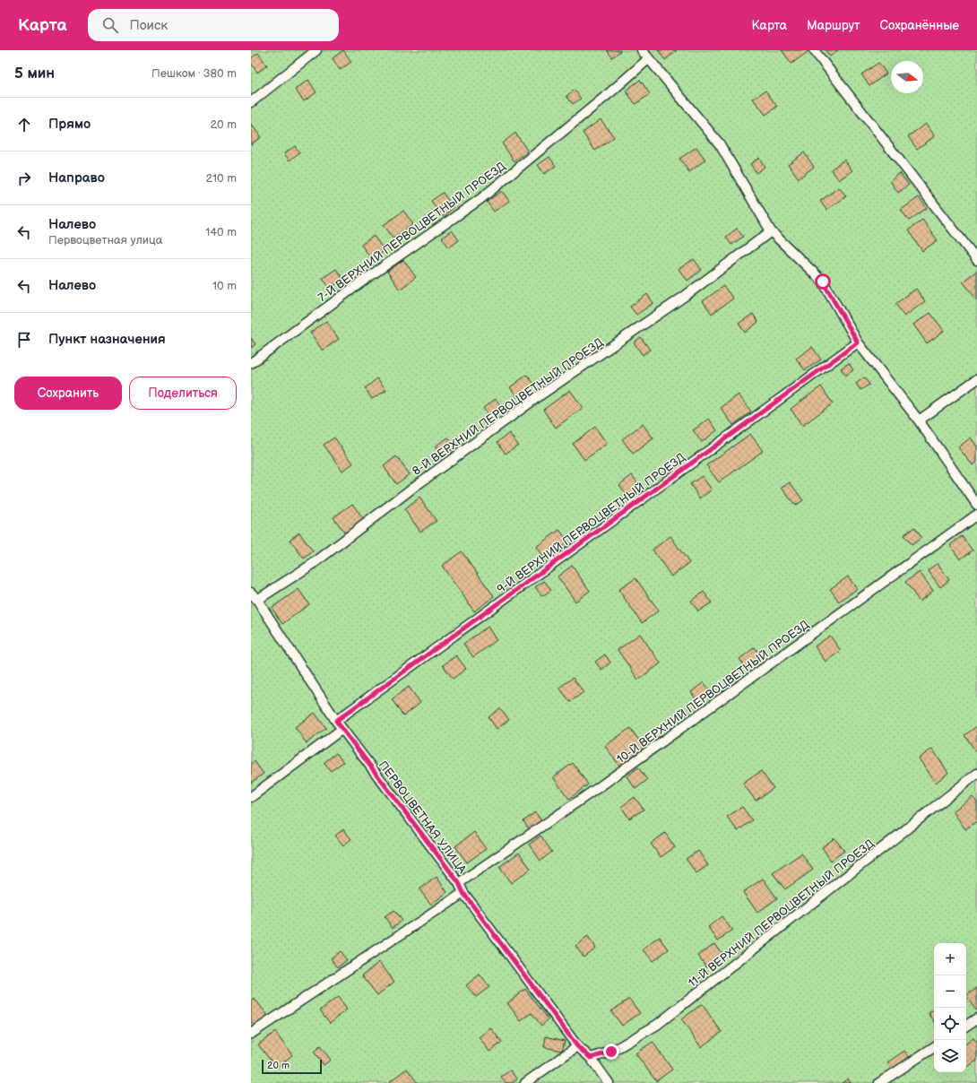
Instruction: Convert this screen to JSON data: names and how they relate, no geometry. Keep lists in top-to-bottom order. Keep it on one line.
{"streets":{"lane":["7-Й ВЕРХНИЙ ПЕРВОЦВЕТНЫЙ ПРОЕЗД","8-Й ВЕРХНИЙ ПЕРВОЦВЕТНЫЙ ПРОЕЗД","9-Й ВЕРХНИЙ ПЕРВОЦВЕТНЫЙ ПРОЕЗД","10-Й ВЕРХНИЙ ПЕРВОЦВЕТНЫЙ ПРОЕЗД","ПЕРВОЦВЕТНАЯ УЛИЦА","11-Й ВЕРХНИЙ ПЕРВОЦВЕТНЫЙ ПРОЕЗД"]},"crossings":[["8-Й ВЕРХНИЙ ПЕРВОЦВЕТНЫЙ ПРОЕЗД","ПЕРВОЦВЕТНАЯ УЛИЦА"],["9-Й ВЕРХНИЙ ПЕРВОЦВЕТНЫЙ ПРОЕЗД","ПЕРВОЦВЕТНАЯ УЛИЦА"],["10-Й ВЕРХНИЙ ПЕРВОЦВЕТНЫЙ ПРОЕЗД","ПЕРВОЦВЕТНАЯ УЛИЦА"],["ПЕРВОЦВЕТНАЯ УЛИЦА","11-Й ВЕРХНИЙ ПЕРВОЦВЕТНЫЙ ПРОЕЗД"]],"scale_bar":"20 m","north":"right","page":{"header":"Карта","search":"Поиск","nav":["Карта","Маршрут","Сохранённые"],"heading":["5 мин","Пешком · 380 m"],"list":[["Прямо","20 m"],["Направо","210 m"],["Налево","Первоцветная улица","140 m"],["Налево","10 m"],"Пункт назначения"],"buttons":["Сохранить","Поделиться"],"map_buttons":["+","−"],"scale":"20 m"}}
